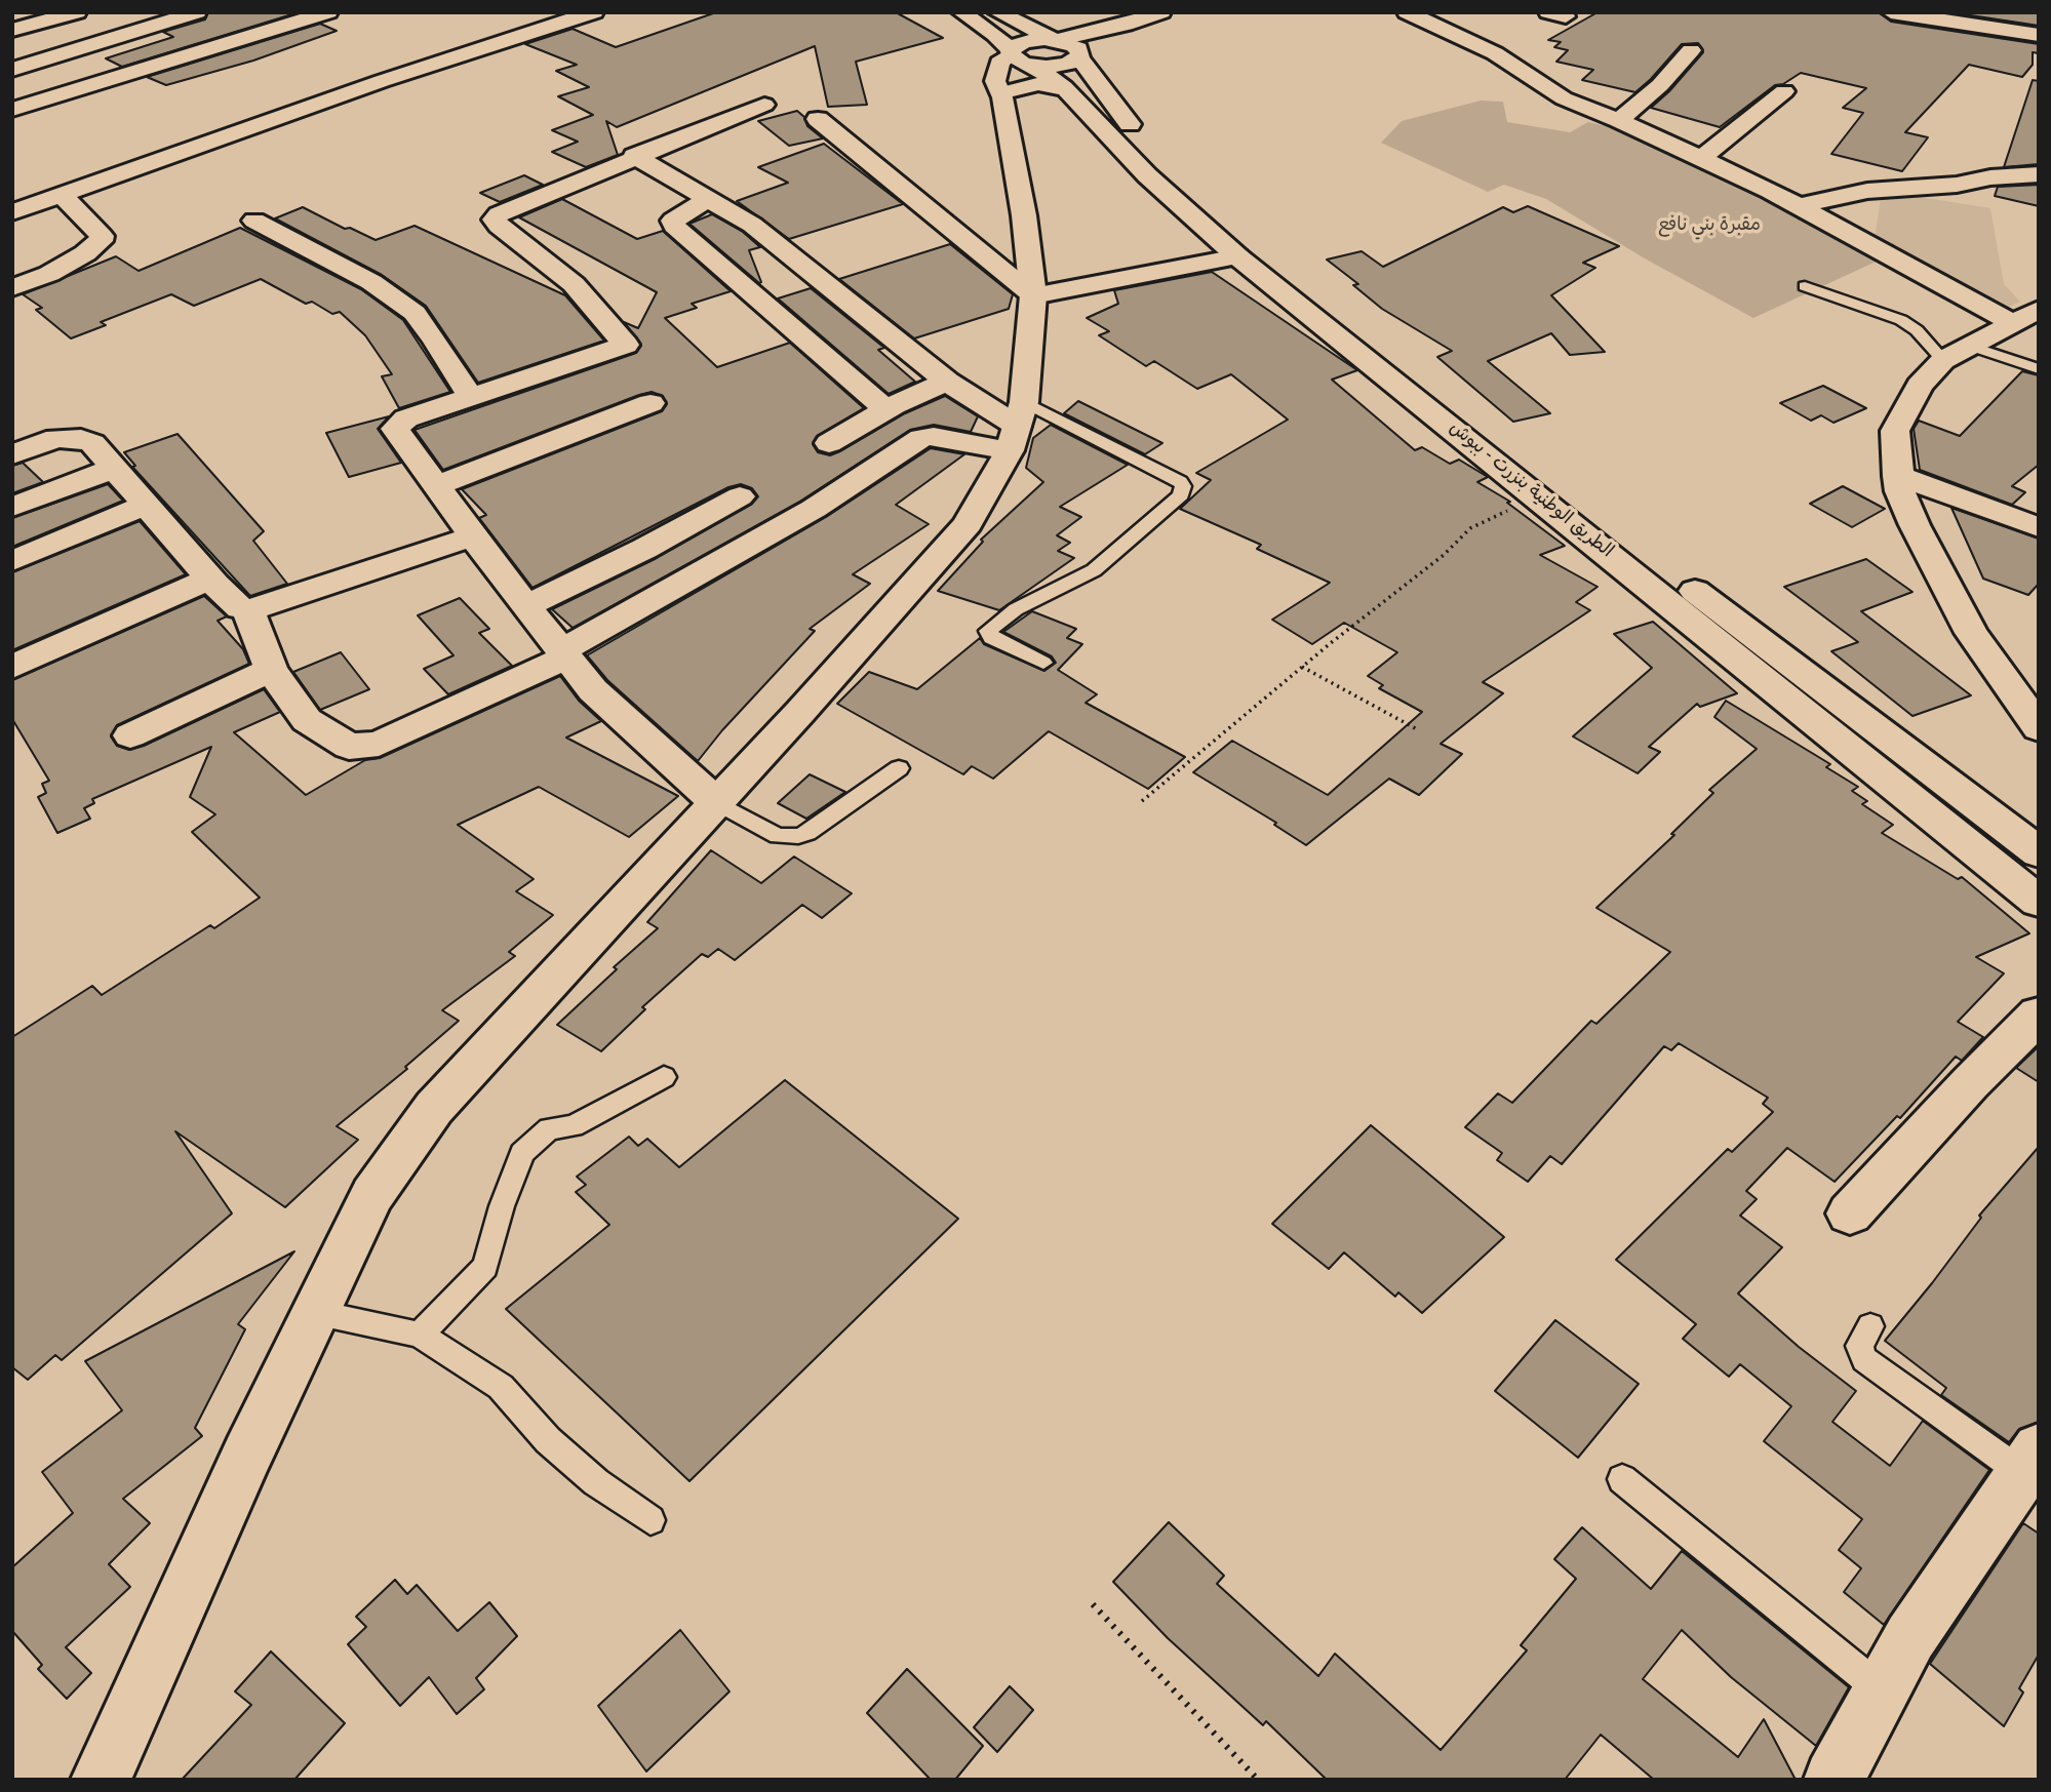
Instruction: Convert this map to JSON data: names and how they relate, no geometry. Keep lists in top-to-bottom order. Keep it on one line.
{"streets":{"street":["الطريق الوطنية بنزرت - ببوش"]},"parks":["مقبرة بني نافع"]}
